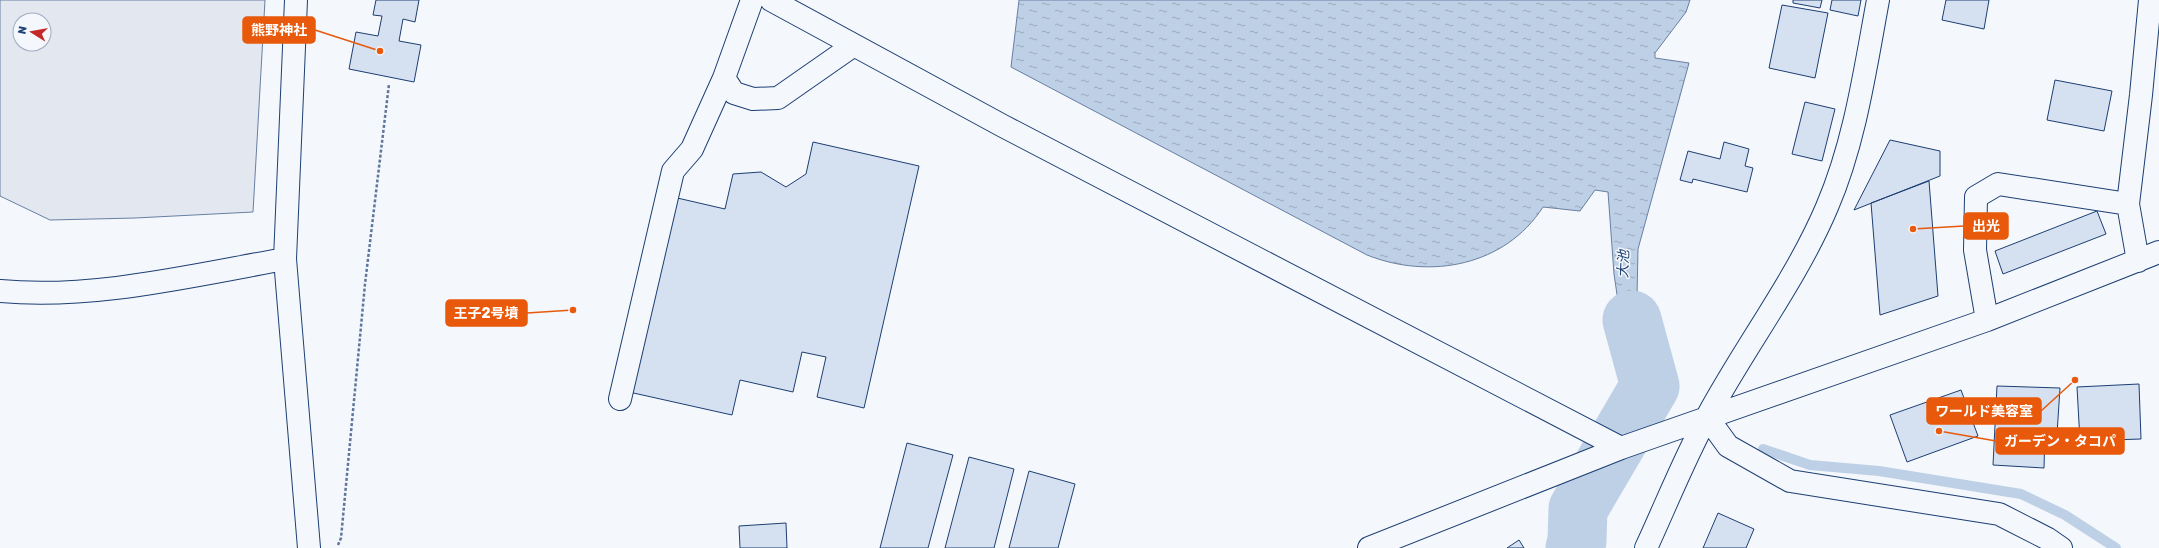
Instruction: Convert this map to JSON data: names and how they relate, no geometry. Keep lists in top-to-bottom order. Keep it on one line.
{"water":["大池"],"places":["熊野神社","出光","王子2号墳","ワールド美容室","ガーデン・タコパ"],"north":"left"}
